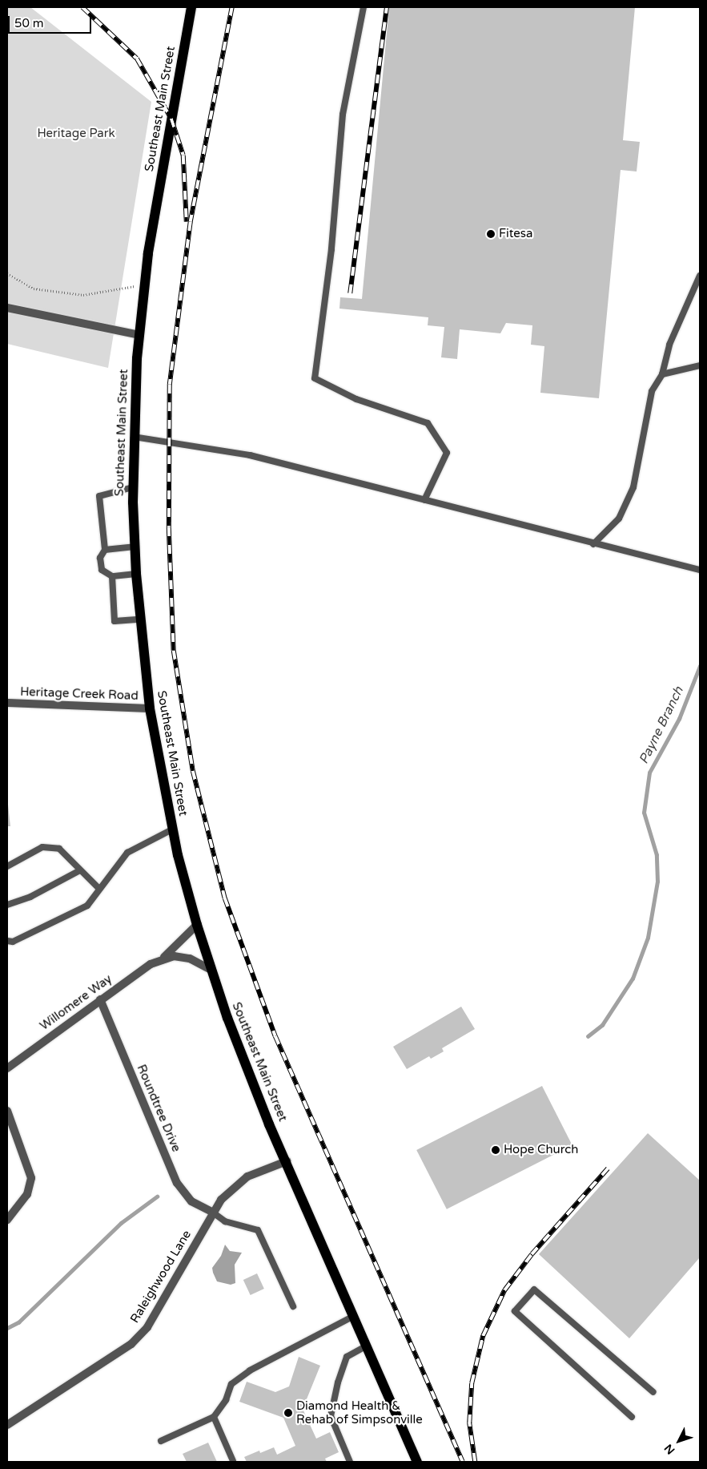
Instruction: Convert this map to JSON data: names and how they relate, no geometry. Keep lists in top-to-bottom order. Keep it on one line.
{"streets":{"main road":["Southeast Main Street"],"street":["Heritage Creek Road","Willomere Way","Roundtree Drive","Raleighwood Lane"]},"crossings":[["Southeast Main Street","Heritage Creek Road"],["Southeast Main Street","Willomere Way"],["Southeast Main Street","Raleighwood Lane"],["Willomere Way","Roundtree Drive"],["Roundtree Drive","Raleighwood Lane"]],"water":["Payne Branch"],"parks":["Heritage Park"],"places":["Fitesa","Hope Church","Diamond Health & Rehab of Simpsonville"],"scale_bar":"50 m","north":"bottom left"}
